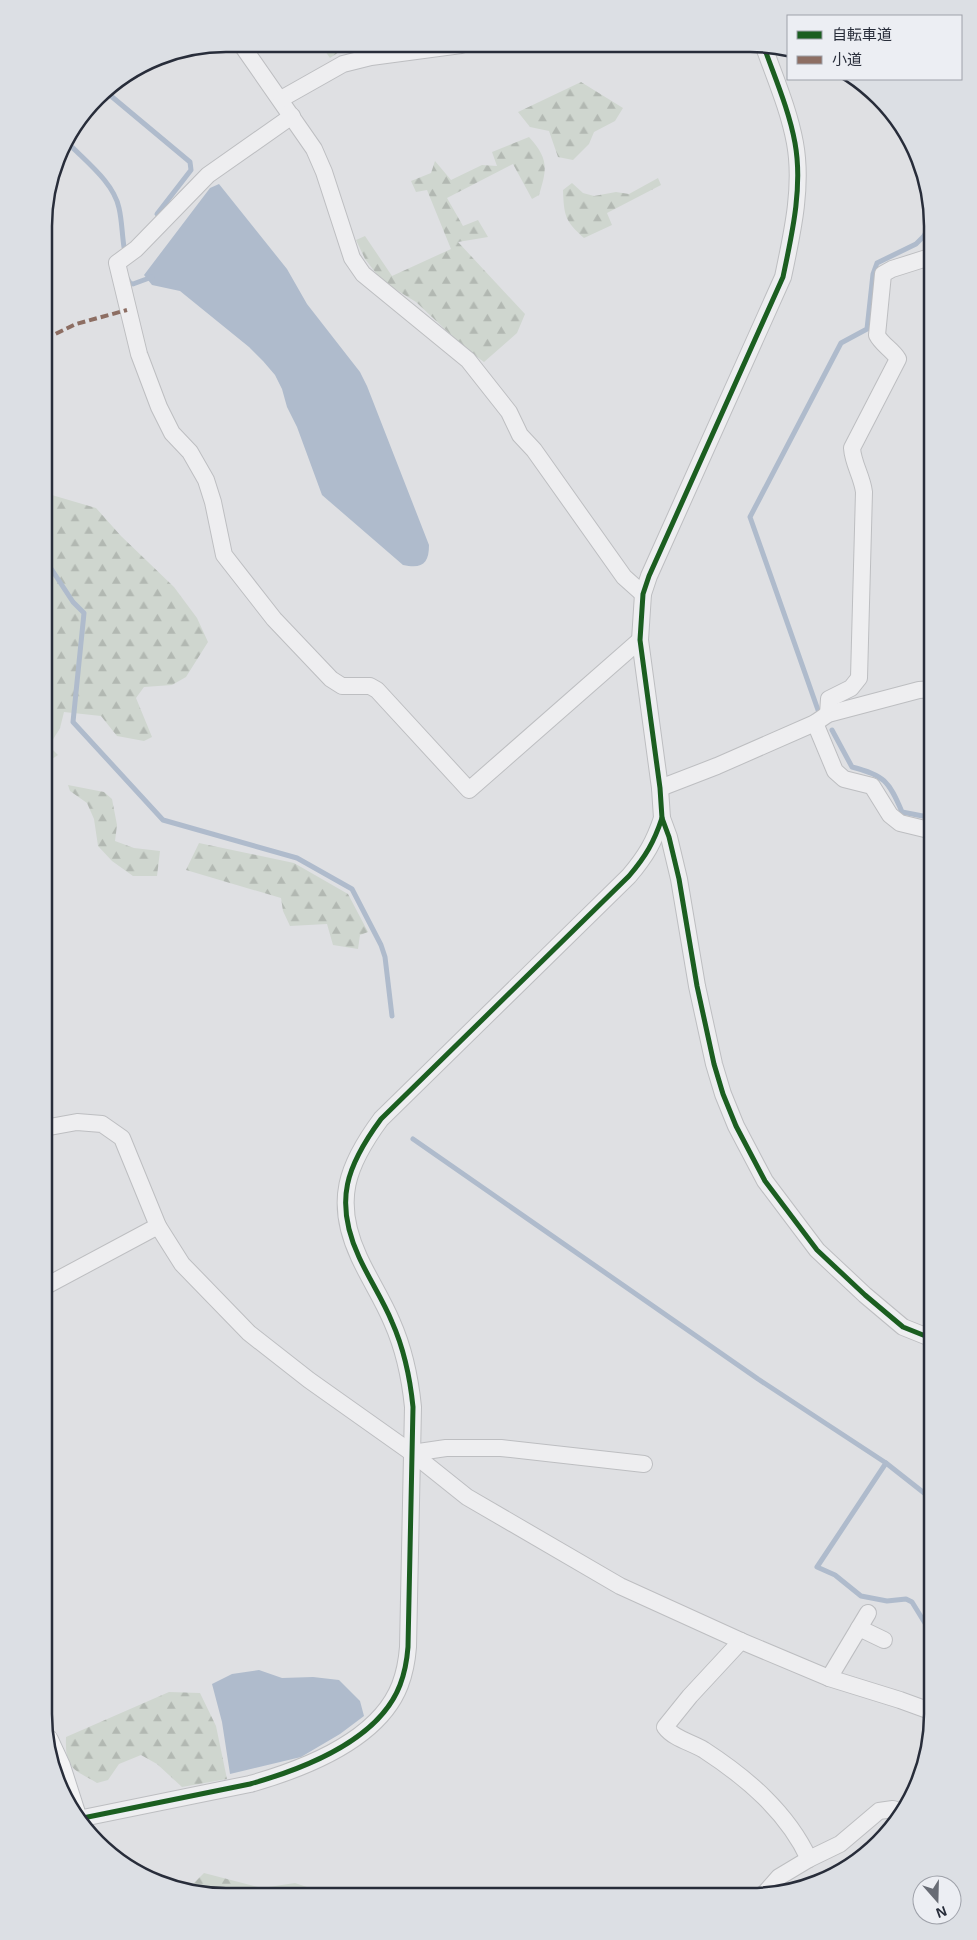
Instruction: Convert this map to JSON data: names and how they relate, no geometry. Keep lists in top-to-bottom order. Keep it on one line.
{"legend":["自転車道","小道"],"north":"bottom"}
